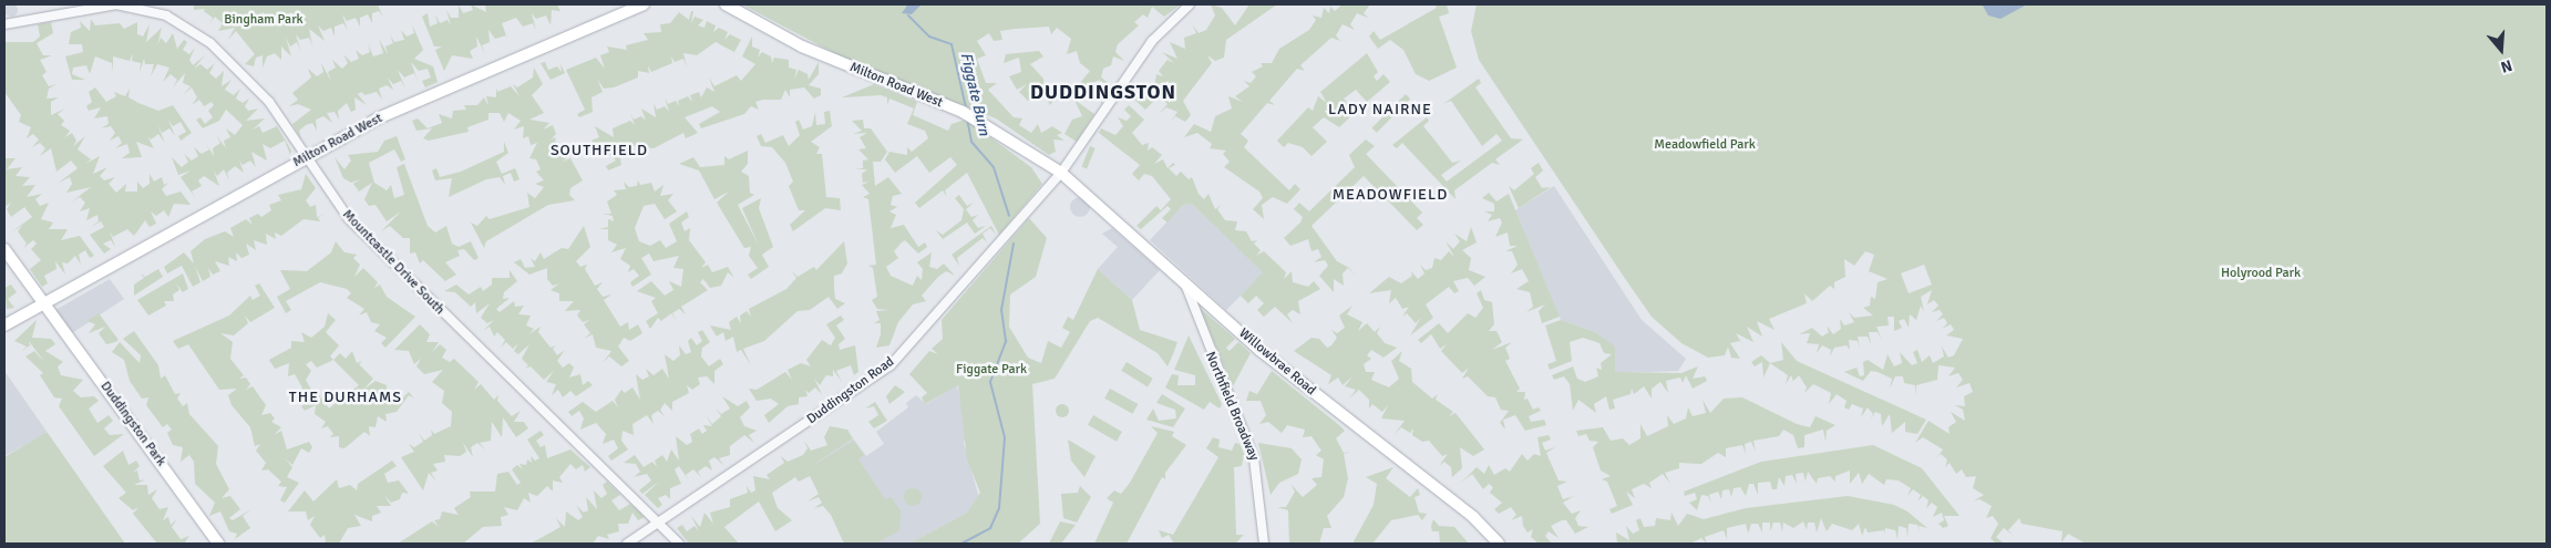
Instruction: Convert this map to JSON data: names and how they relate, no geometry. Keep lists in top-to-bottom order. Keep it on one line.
{"streets":{"main road":["Milton Road West","Willowbrae Road","Duddingston Park"],"street":["Mountcastle Drive South","Duddingston Road","Northfield Broadway"]},"crossings":[["Milton Road West","Mountcastle Drive South"],["Milton Road West","Willowbrae Road"],["Milton Road West","Duddingston Road"],["Milton Road West","Duddingston Park"],["Mountcastle Drive South","Duddingston Road"],["Willowbrae Road","Duddingston Road"],["Willowbrae Road","Northfield Broadway"]],"districts":["DUDDINGSTON","LADY NAIRNE","SOUTHFIELD","MEADOWFIELD","THE DURHAMS"],"water":["Figgate Burn"],"parks":["Bingham Park","Meadowfield Park","Holyrood Park","Figgate Park"],"north":"bottom"}
